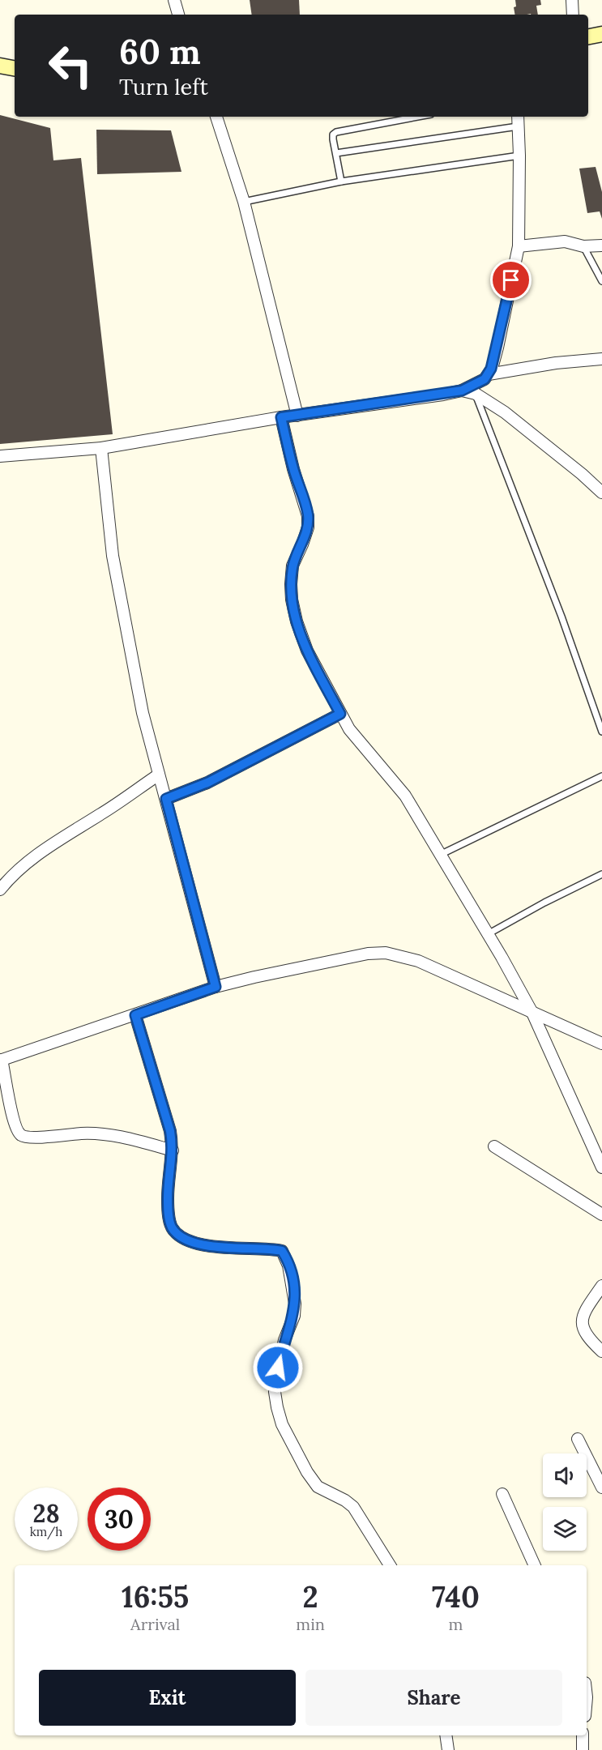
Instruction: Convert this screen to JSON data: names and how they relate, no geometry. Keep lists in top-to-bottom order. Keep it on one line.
{"page":{"turn":["60 m","Turn left"],"speed":"28 km/h","limit":"30","eta":["16:55","Arrival","2","min","740","m"],"buttons":["Exit","Share"]}}
